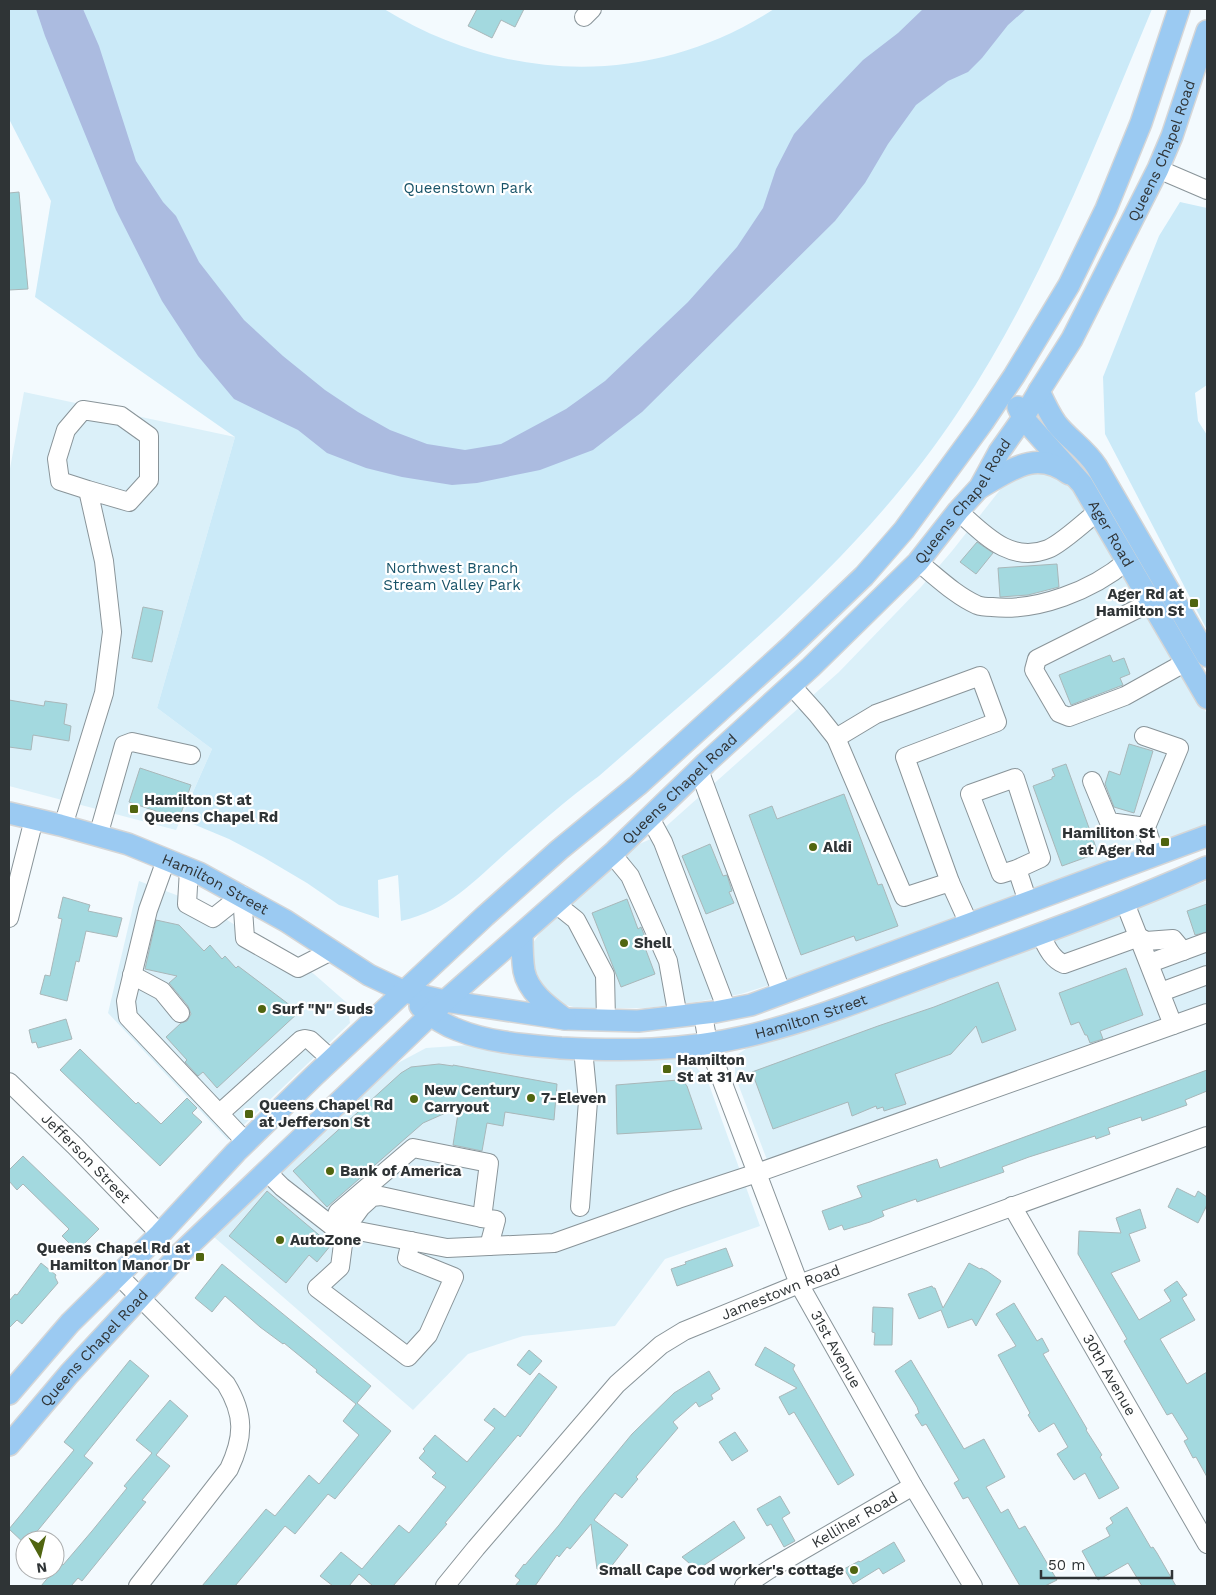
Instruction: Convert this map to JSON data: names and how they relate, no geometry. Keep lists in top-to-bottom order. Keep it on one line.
{"streets":{"main road":["Queens Chapel Road","Ager Road","Hamilton Street"],"street":["Jefferson Street","Jamestown Road","31st Avenue","30th Avenue","Kelliher Road"]},"crossings":[["Queens Chapel Road","Ager Road"],["Queens Chapel Road","Hamilton Street"],["Queens Chapel Road","Jefferson Street"],["Hamilton Street","31st Avenue"],["Jamestown Road","31st Avenue"],["Jamestown Road","30th Avenue"],["31st Avenue","Kelliher Road"]],"parks":["Queenstown Park","Northwest Branch Stream Valley Park"],"places":{"transit":["Ager Rd at Hamilton St","Hamilton St at Queens Chapel Rd","Hamiliton St at Ager Rd","Hamilton St at 31 Av","Queens Chapel Rd at Jefferson St","Queens Chapel Rd at Hamilton Manor Dr"],"other":["Aldi","Shell","Surf \"N\" Suds","7-Eleven","New Century Carryout","Bank of America","AutoZone","Small Cape Cod worker's cottage"]},"scale_bar":"50 m","north":"bottom"}
